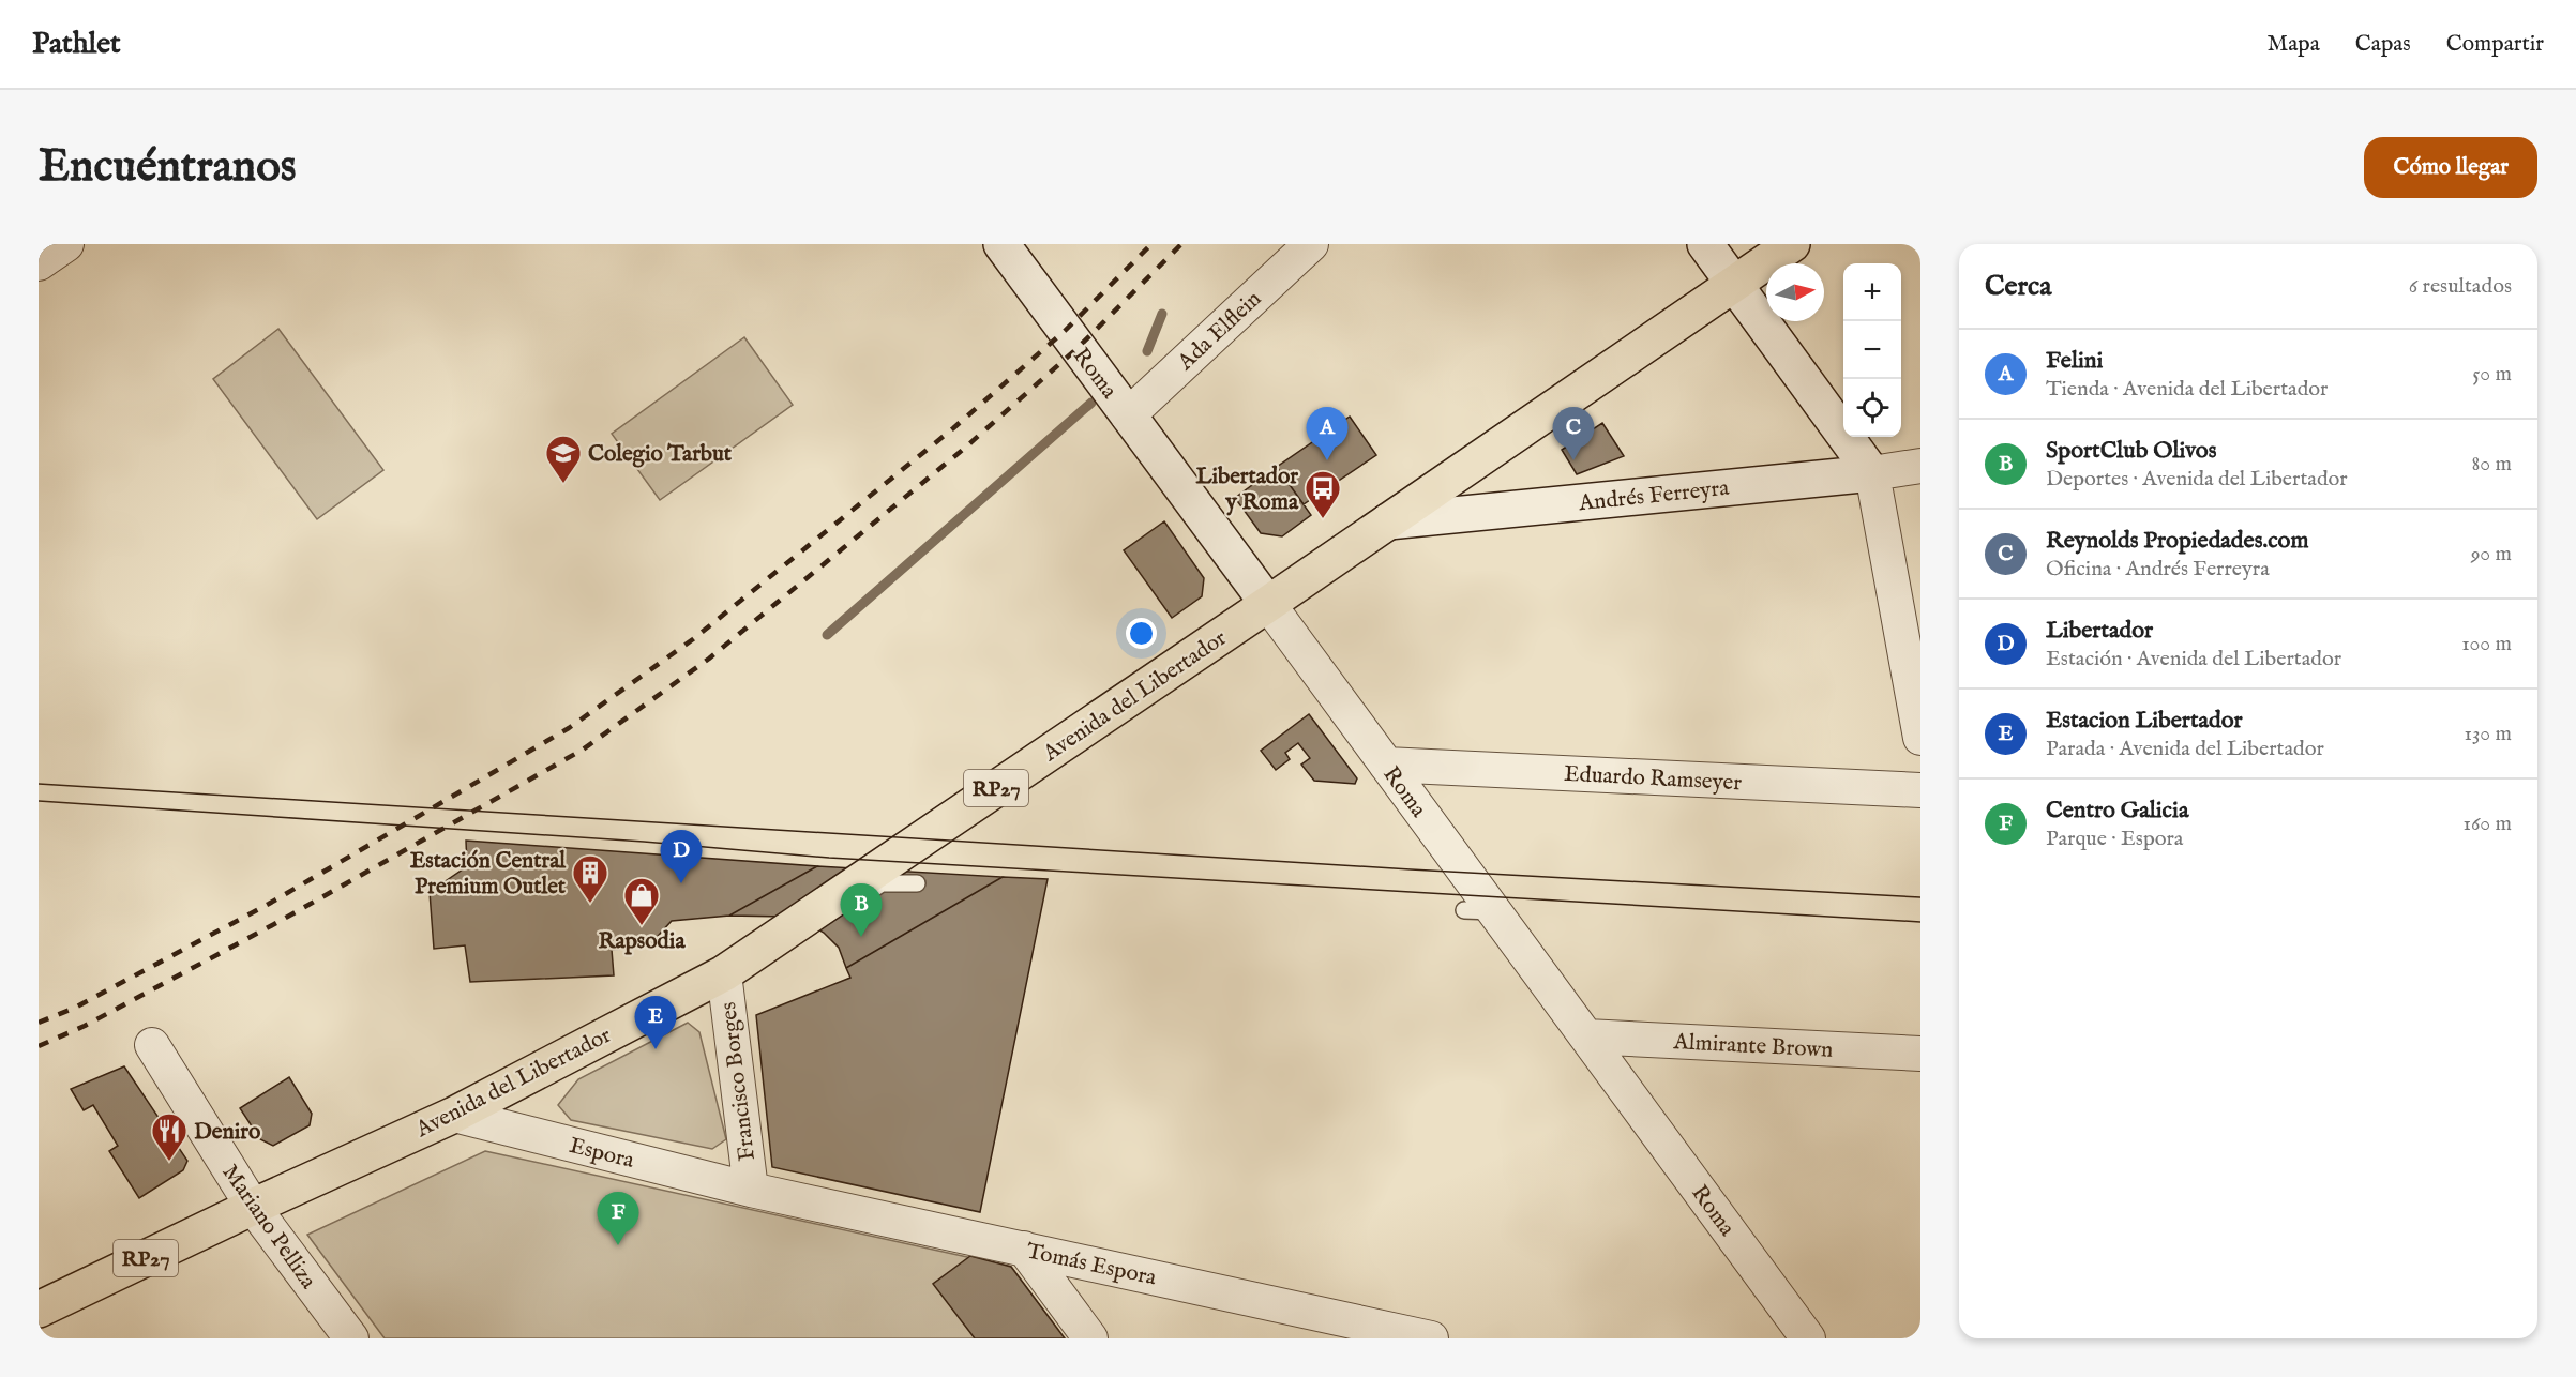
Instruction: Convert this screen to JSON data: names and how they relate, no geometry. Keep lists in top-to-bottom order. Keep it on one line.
{"streets":{"main road":["Avenida del Libertador","RP27"],"street":["Ada Elflein","Roma","Andrés Ferreyra","Eduardo Ramseyer","Almirante Brown","Francisco Borges","Espora","Mariano Pelliza","Tomás Espora"]},"crossings":[["Ada Elflein","Roma"],["Roma","Avenida del Libertador"],["Roma","Eduardo Ramseyer"],["Roma","Almirante Brown"],["Andrés Ferreyra","Avenida del Libertador"],["Avenida del Libertador","Francisco Borges"],["Avenida del Libertador","Espora"],["Avenida del Libertador","Mariano Pelliza"],["Francisco Borges","Espora"],["Francisco Borges","Tomás Espora"],["Espora","Tomás Espora"]],"places":{"school or university":["Colegio Tarbut"],"bus stop":["Libertador y Roma"],"building":["Estación Central Premium Outlet"],"shop":["Rapsodia"],"restaurant":["Deniro"]},"north":"right","page":{"header":"Pathlet","nav":["Mapa","Capas","Compartir"],"buttons":"Cómo llegar","title":"Encuéntranos","heading":["Cerca","6 resultados"],"map_buttons":["+","−"],"list":[{"mark":"A","name":"Felini","note":"Tienda · Avenida del Libertador","value":"50 m"},{"mark":"B","name":"SportClub Olivos","note":"Deportes · Avenida del Libertador","value":"80 m"},{"mark":"C","name":"Reynolds Propiedades.com","note":"Oficina · Andrés Ferreyra","value":"90 m"},{"mark":"D","name":"Libertador","note":"Estación · Avenida del Libertador","value":"100 m"},{"mark":"E","name":"Estacion Libertador","note":"Parada · Avenida del Libertador","value":"130 m"},{"mark":"F","name":"Centro Galicia","note":"Parque · Espora","value":"160 m"}],"pins":["A","C","D","B","E","F"]}}
